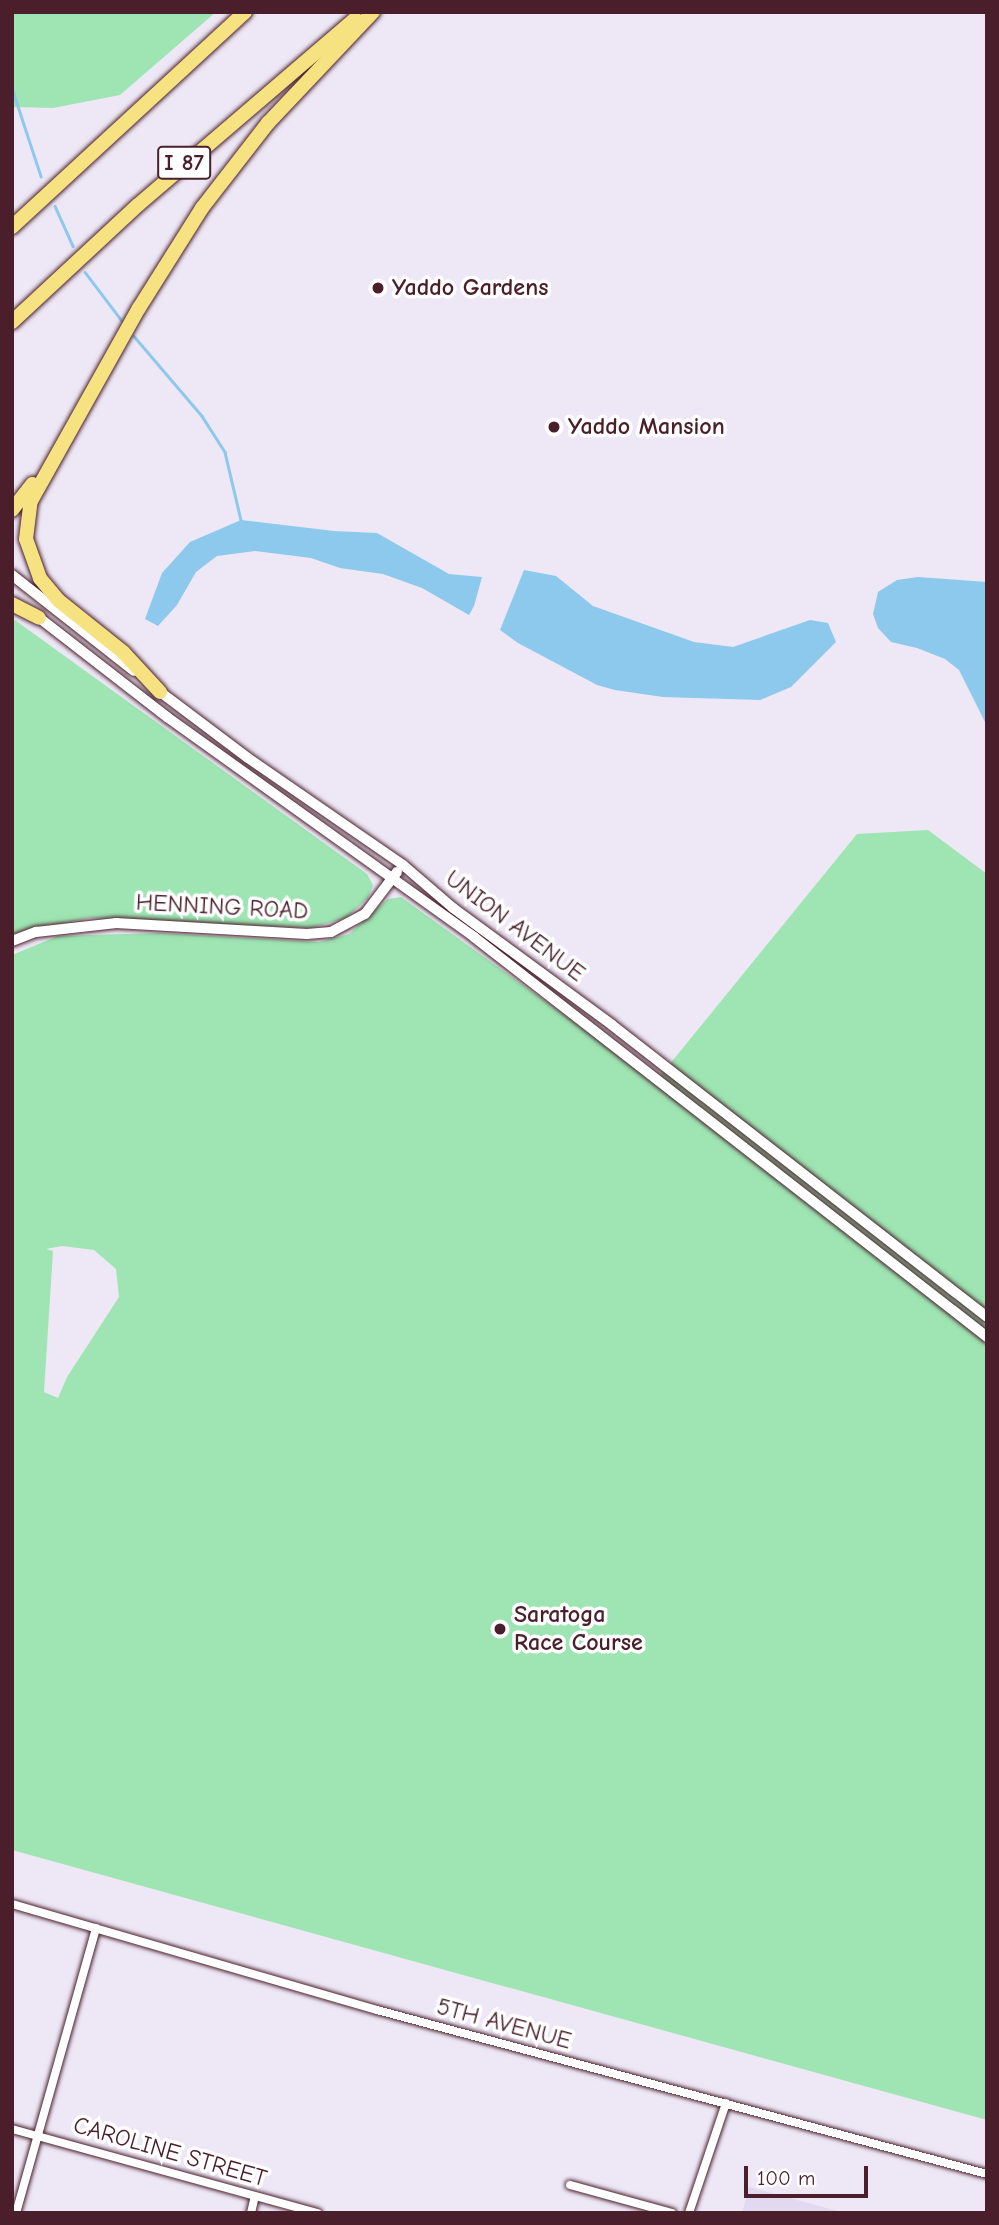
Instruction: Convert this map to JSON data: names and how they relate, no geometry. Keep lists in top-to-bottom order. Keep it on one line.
{"streets":{"highway":["I 87"],"main road":["HENNING ROAD","UNION AVENUE"],"street":["5TH AVENUE","CAROLINE STREET"]},"crossings":[["HENNING ROAD","UNION AVENUE"]],"places":["Yaddo Gardens","Yaddo Mansion","Saratoga Race Course"],"scale_bar":"100 m"}
